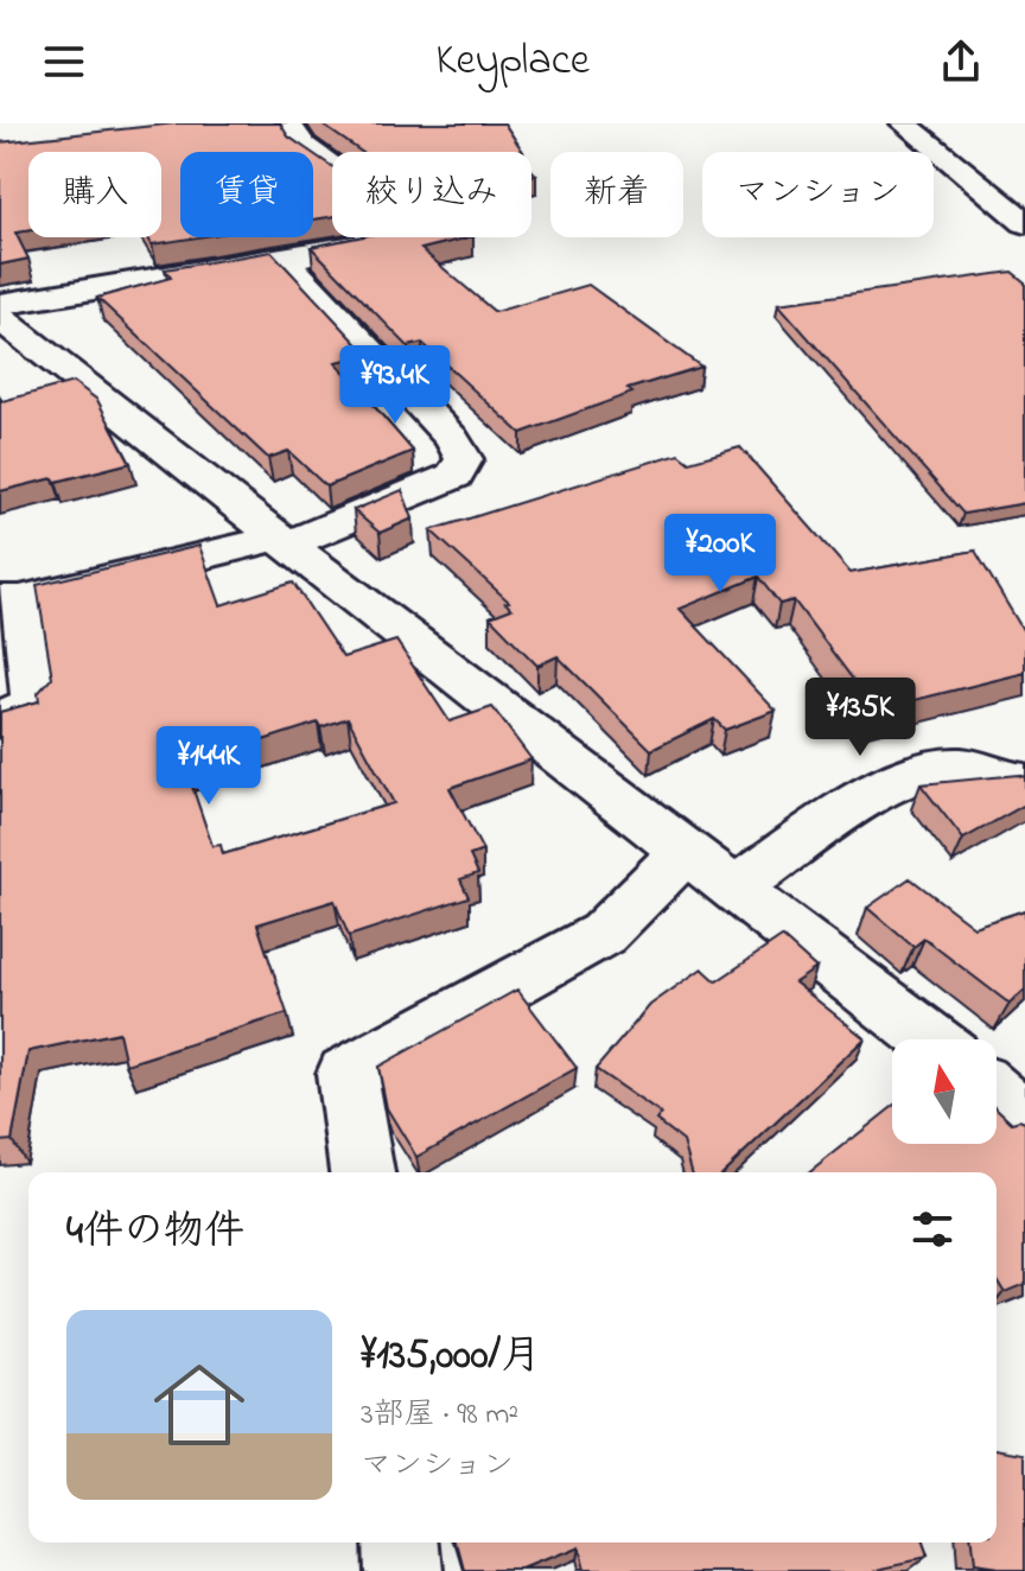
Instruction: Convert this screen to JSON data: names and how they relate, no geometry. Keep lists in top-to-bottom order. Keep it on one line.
{"north":"top","page":{"header":"Keyplace","chip":["購入","賃貸","絞り込み","新着","マンション"],"price":["¥93.4K","¥200K","¥135K","¥144K"],"heading":"4件の物件","list":[{"name":"¥135,000/月","note":"3部屋 · 98 m² · マンション"}]}}
